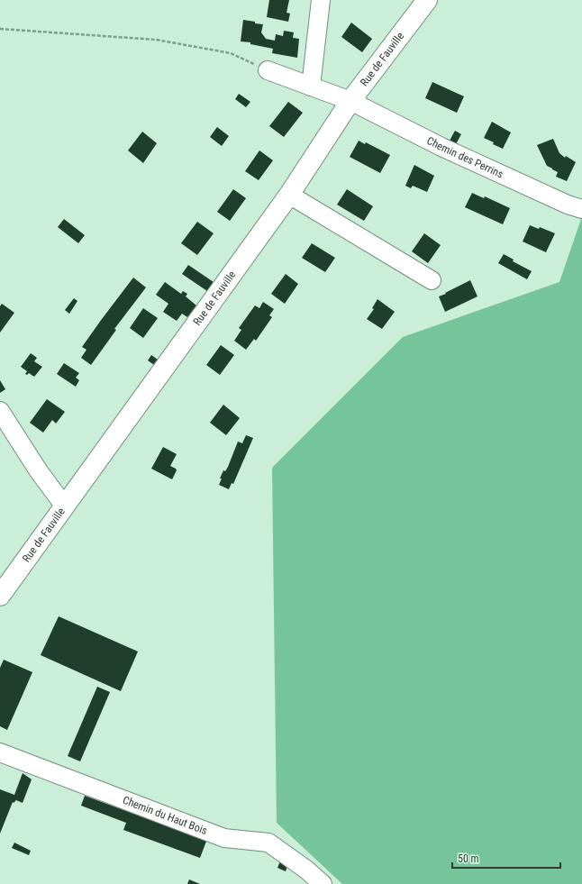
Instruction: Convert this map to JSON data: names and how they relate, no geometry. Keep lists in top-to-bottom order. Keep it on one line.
{"streets":{"main road":["Rue de Fauville"],"street":["Chemin des Perrins","Chemin du Haut Bois"]},"crossings":[["Rue de Fauville","Chemin des Perrins"]],"scale_bar":"50 m"}
